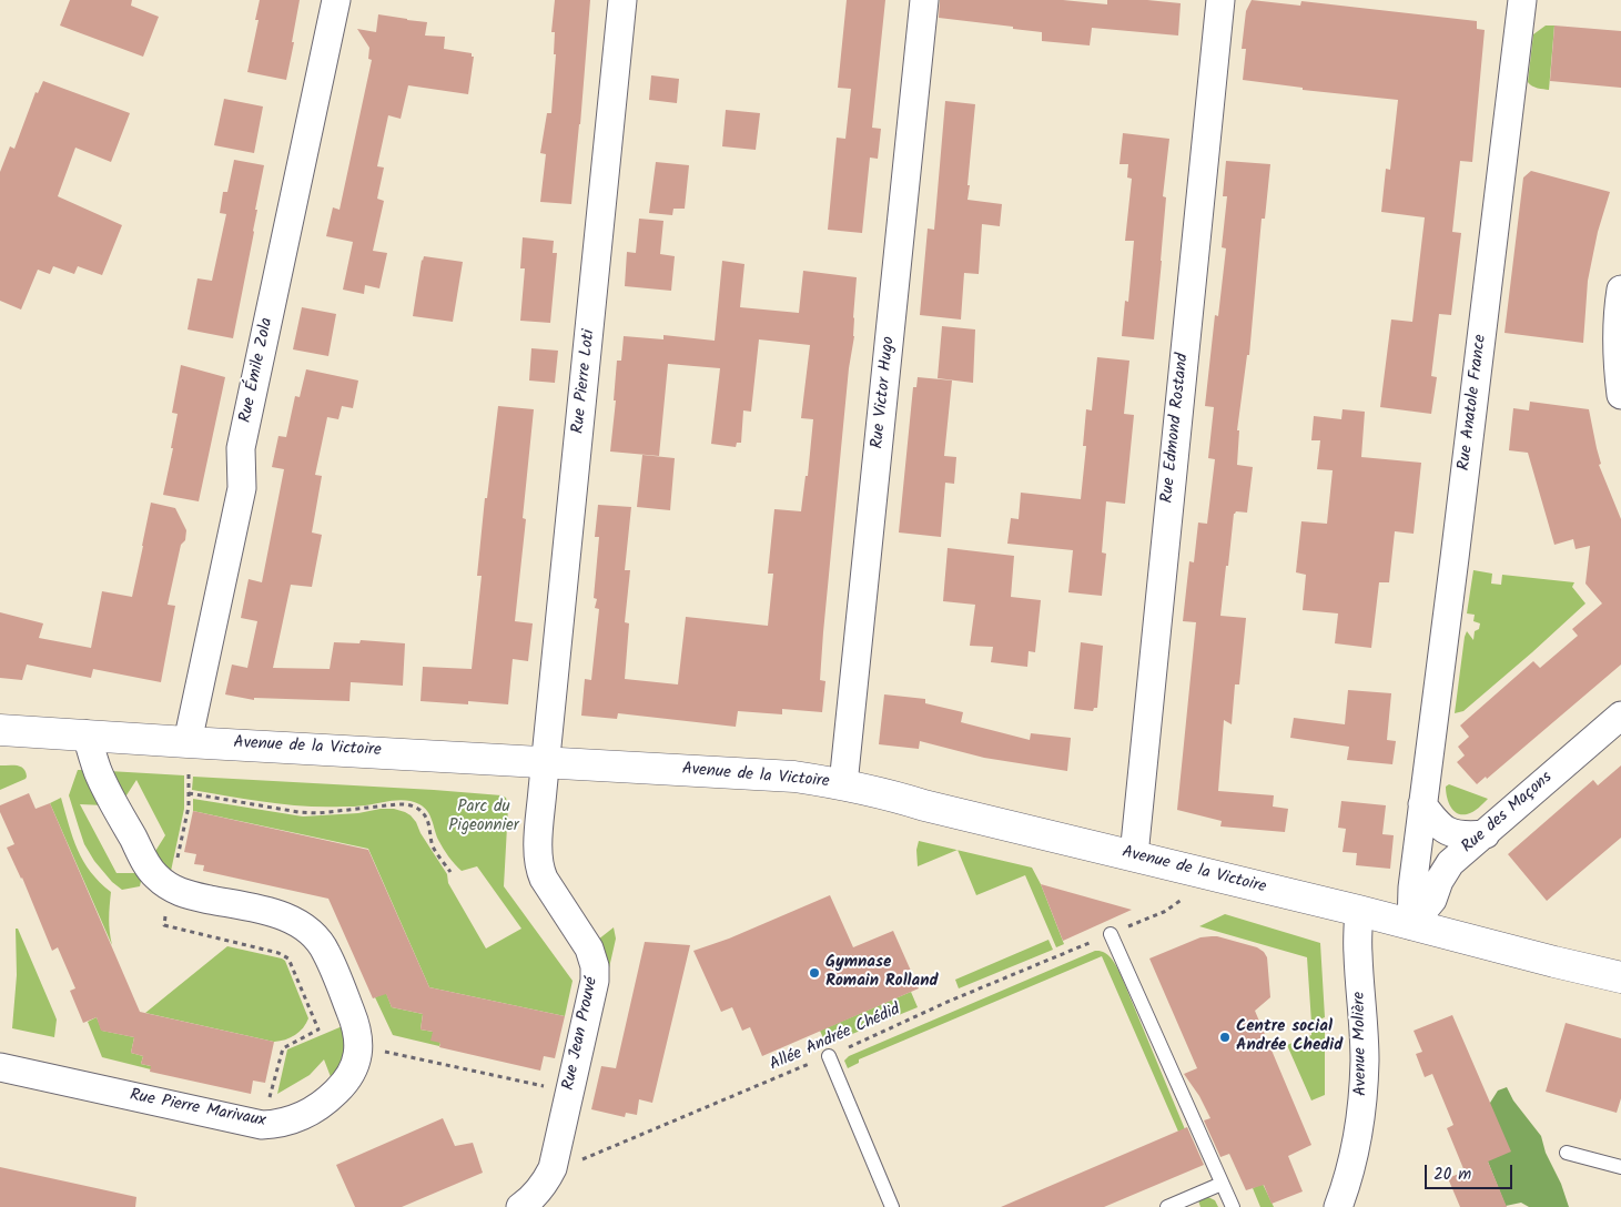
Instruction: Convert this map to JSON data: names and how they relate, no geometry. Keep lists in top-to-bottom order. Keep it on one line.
{"streets":{"street":["Rue Émile Zola","Rue Pierre Loti","Rue Victor Hugo","Rue Anatole France","Rue Edmond Rostand","Avenue de la Victoire","Rue des Maçons","Rue Jean Prouvé","Avenue Molière","Rue Pierre Marivaux"],"path":["Allée Andrée Chédid"]},"crossings":[["Rue Émile Zola","Avenue de la Victoire"],["Rue Pierre Loti","Avenue de la Victoire"],["Rue Pierre Loti","Rue Jean Prouvé"],["Rue Victor Hugo","Avenue de la Victoire"],["Rue Anatole France","Avenue de la Victoire"],["Rue Anatole France","Rue des Maçons"],["Rue Edmond Rostand","Avenue de la Victoire"],["Avenue de la Victoire","Rue des Maçons"],["Avenue de la Victoire","Rue Jean Prouvé"],["Avenue de la Victoire","Avenue Molière"],["Avenue de la Victoire","Rue Pierre Marivaux"],["Rue Jean Prouvé","Allée Andrée Chédid"]],"parks":["Parc du Pigeonnier"],"places":["Gymnase Romain Rolland","Centre social Andrée Chedid"],"scale_bar":"20 m"}
